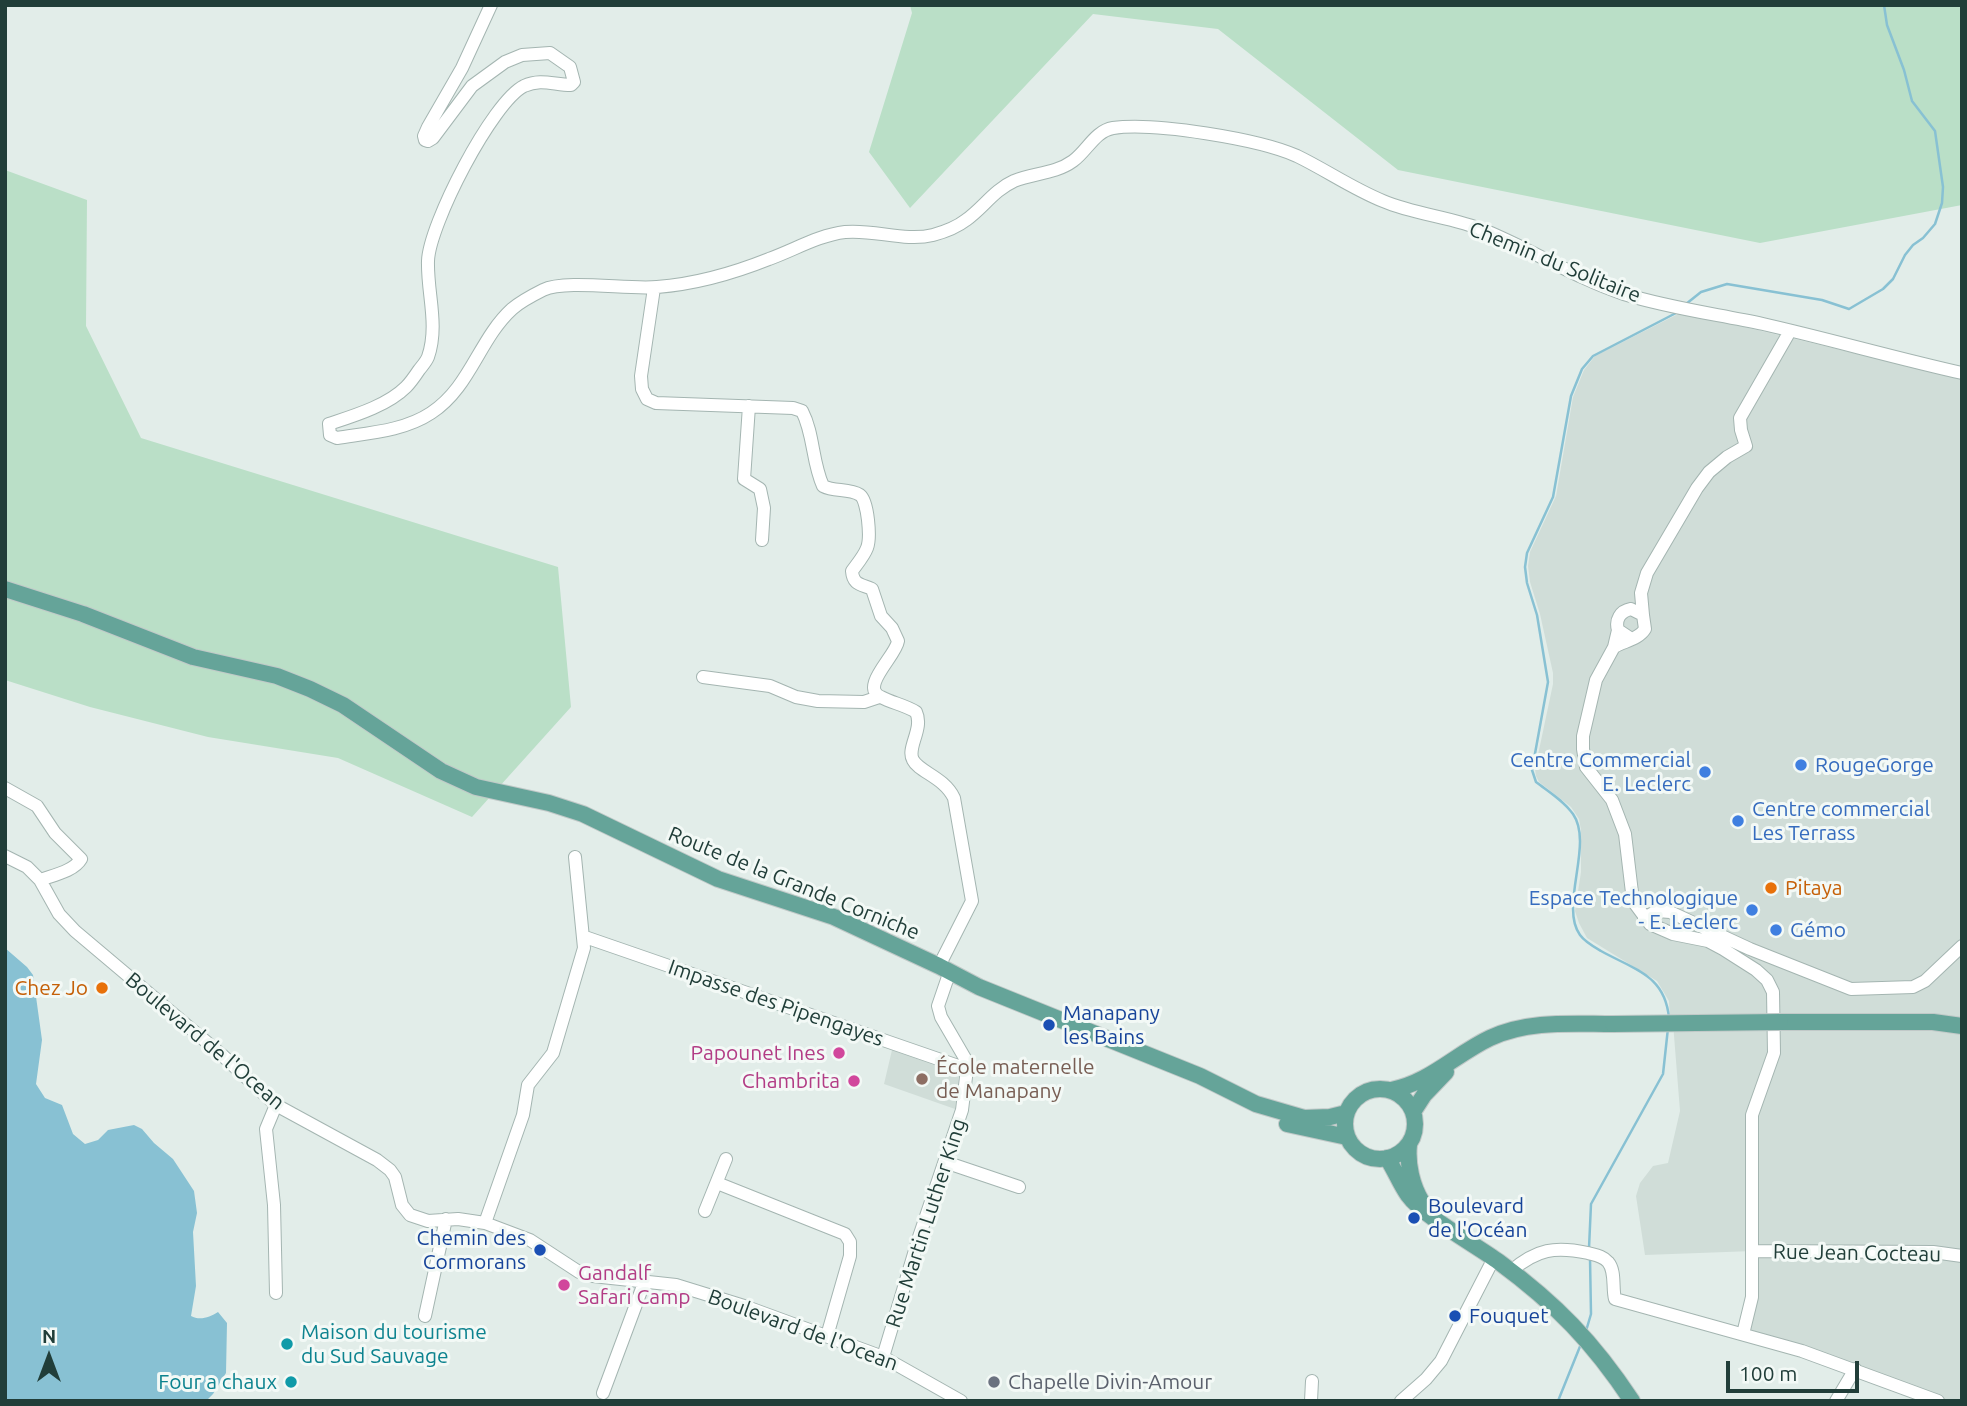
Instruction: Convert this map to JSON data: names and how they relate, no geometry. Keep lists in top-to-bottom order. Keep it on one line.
{"streets":{"main road":["Route de la Grande Corniche"],"street":["Chemin du Solitaire","Impasse des Pipengayes","Boulevard de l'Ocean","Rue Martin Luther King","Rue Jean Cocteau"]},"crossings":[["Impasse des Pipengayes","Rue Martin Luther King"],["Boulevard de l'Ocean","Rue Martin Luther King"]],"places":["RougeGorge","Centre Commercial E. Leclerc","Centre commercial Les Terrass","Pitaya","Espace Technologique - E. Leclerc","Gémo","Chez Jo","Manapany les Bains","Papounet Ines","École maternelle de Manapany","Chambrita","Boulevard de l'Océan","Chemin des Cormorans","Gandalf Safari Camp","Fouquet","Maison du tourisme du Sud Sauvage","Four a chaux","Chapelle Divin-Amour"],"scale_bar":"100 m","north":"top"}
